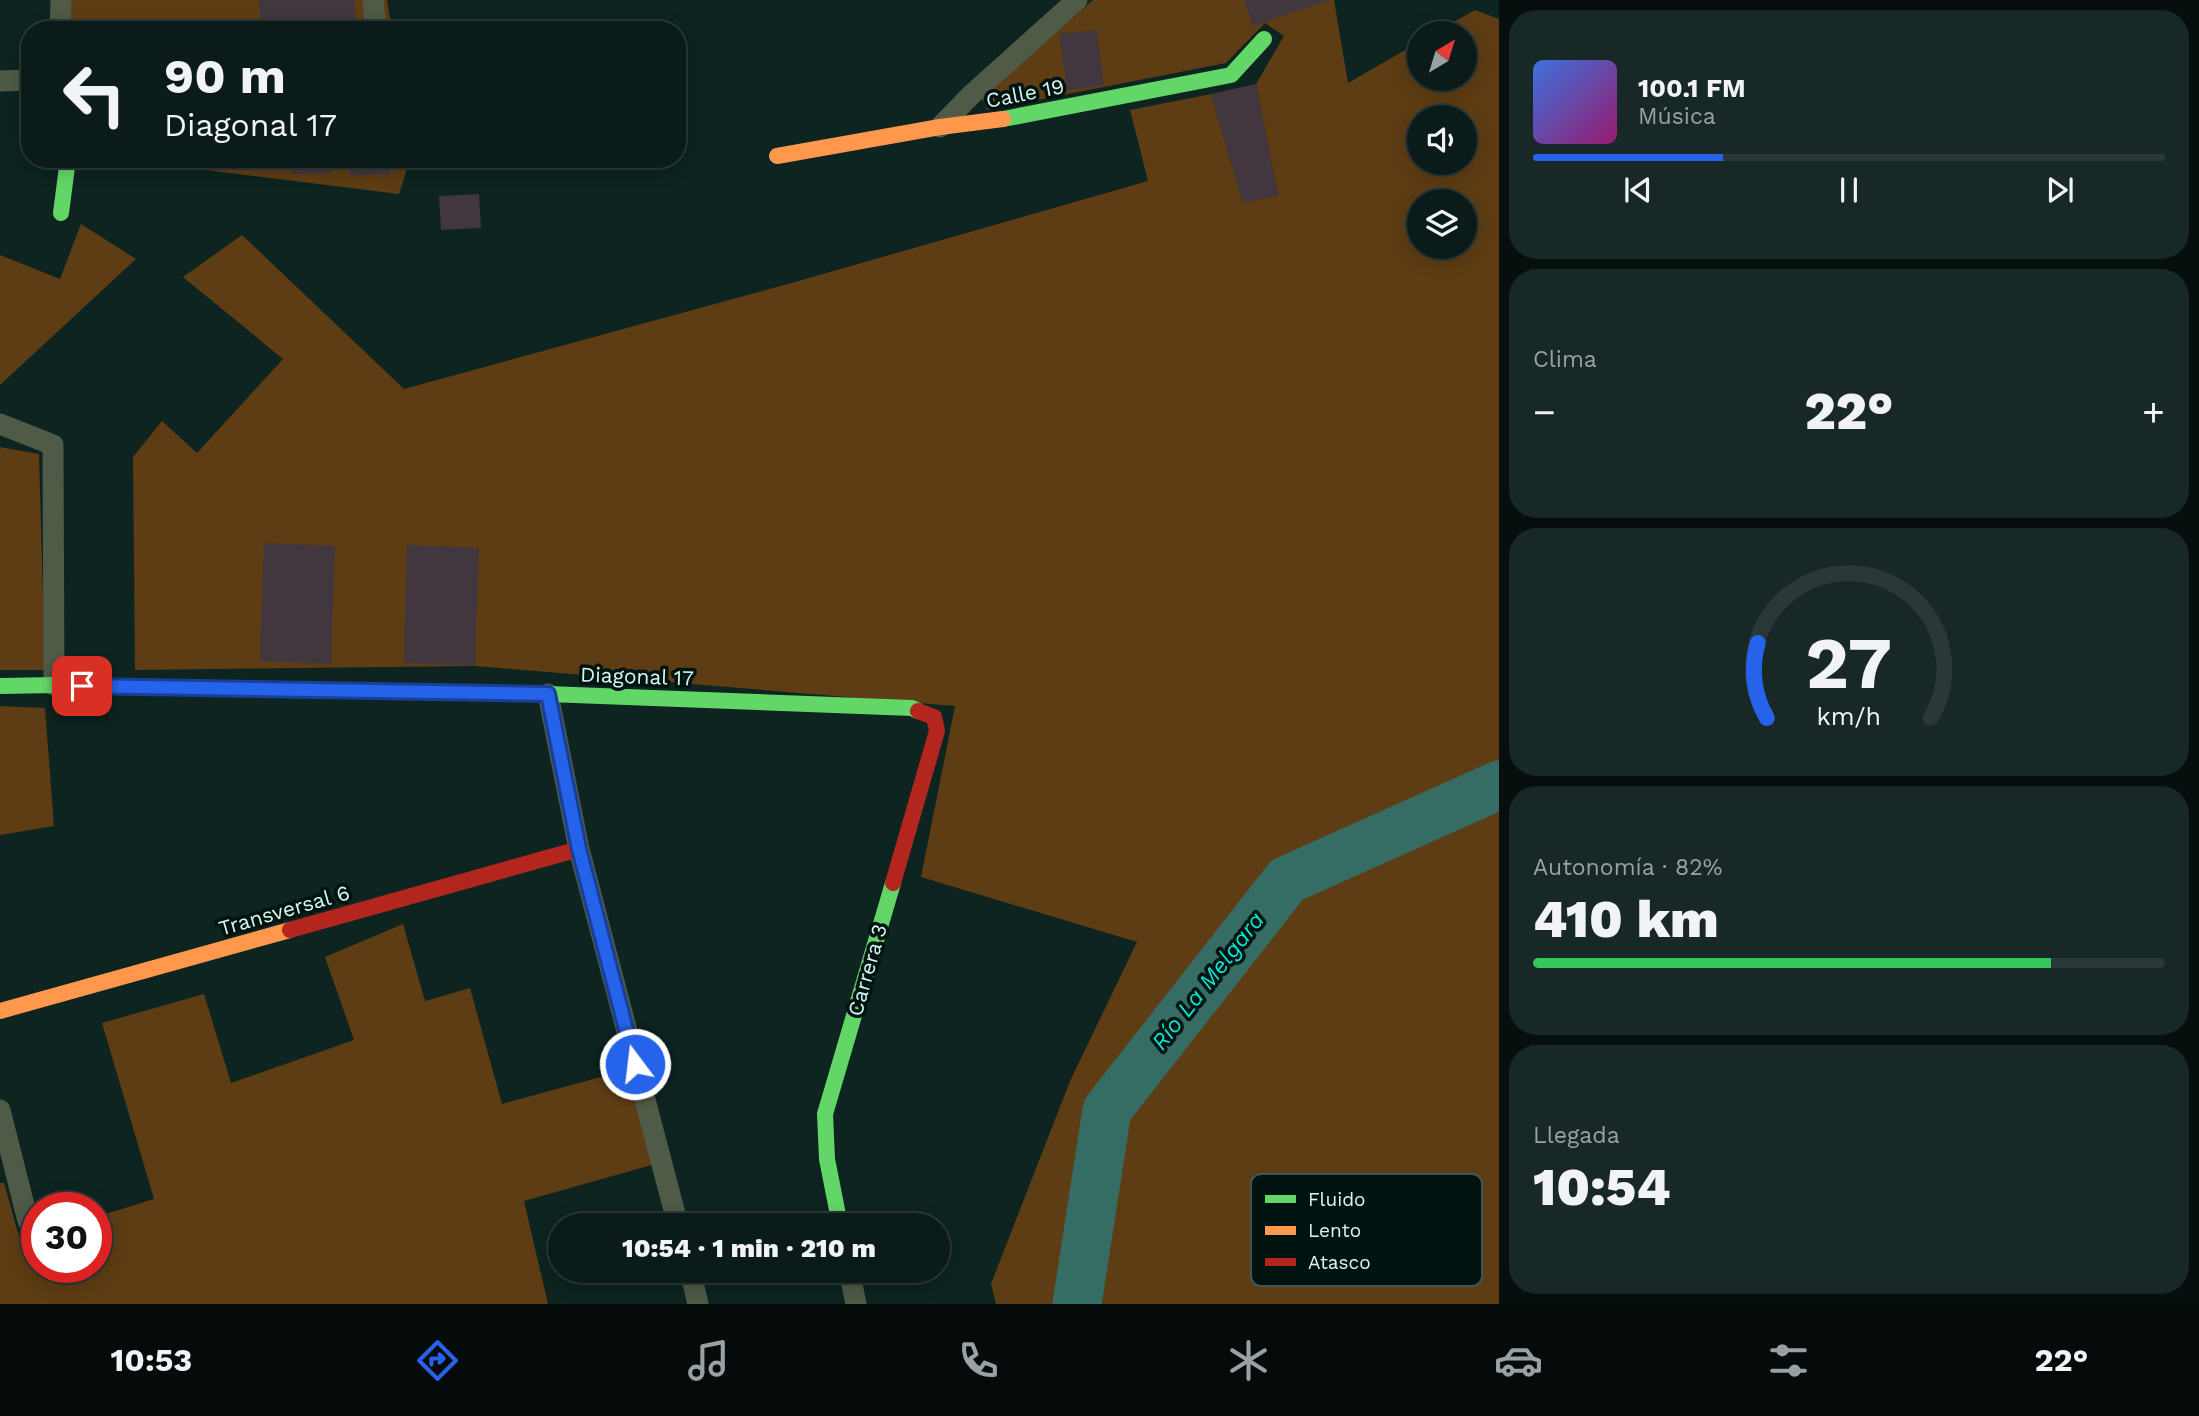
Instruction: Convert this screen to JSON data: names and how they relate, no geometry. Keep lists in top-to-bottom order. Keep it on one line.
{"streets":{"street":["Calle 19","Diagonal 17","Transversal 6","Carrera 3"]},"crossings":[["Diagonal 17","Carrera 3"]],"water":["Río La Melgara"],"legend":["Fluido","Lento","Atasco"],"north":"top right","page":{"turn":["90 m","Diagonal 17"],"song":["100.1 FM","Música"],"tile":["Clima",["Autonomía · 82%","410 km"],["Llegada","10:54"]],"heat":["−","22°","+"],"limit":"30","trip":"10:54 · 1 min · 210 m","tabs":["10:53","22°"],"gauge":["27","km/h"]}}
